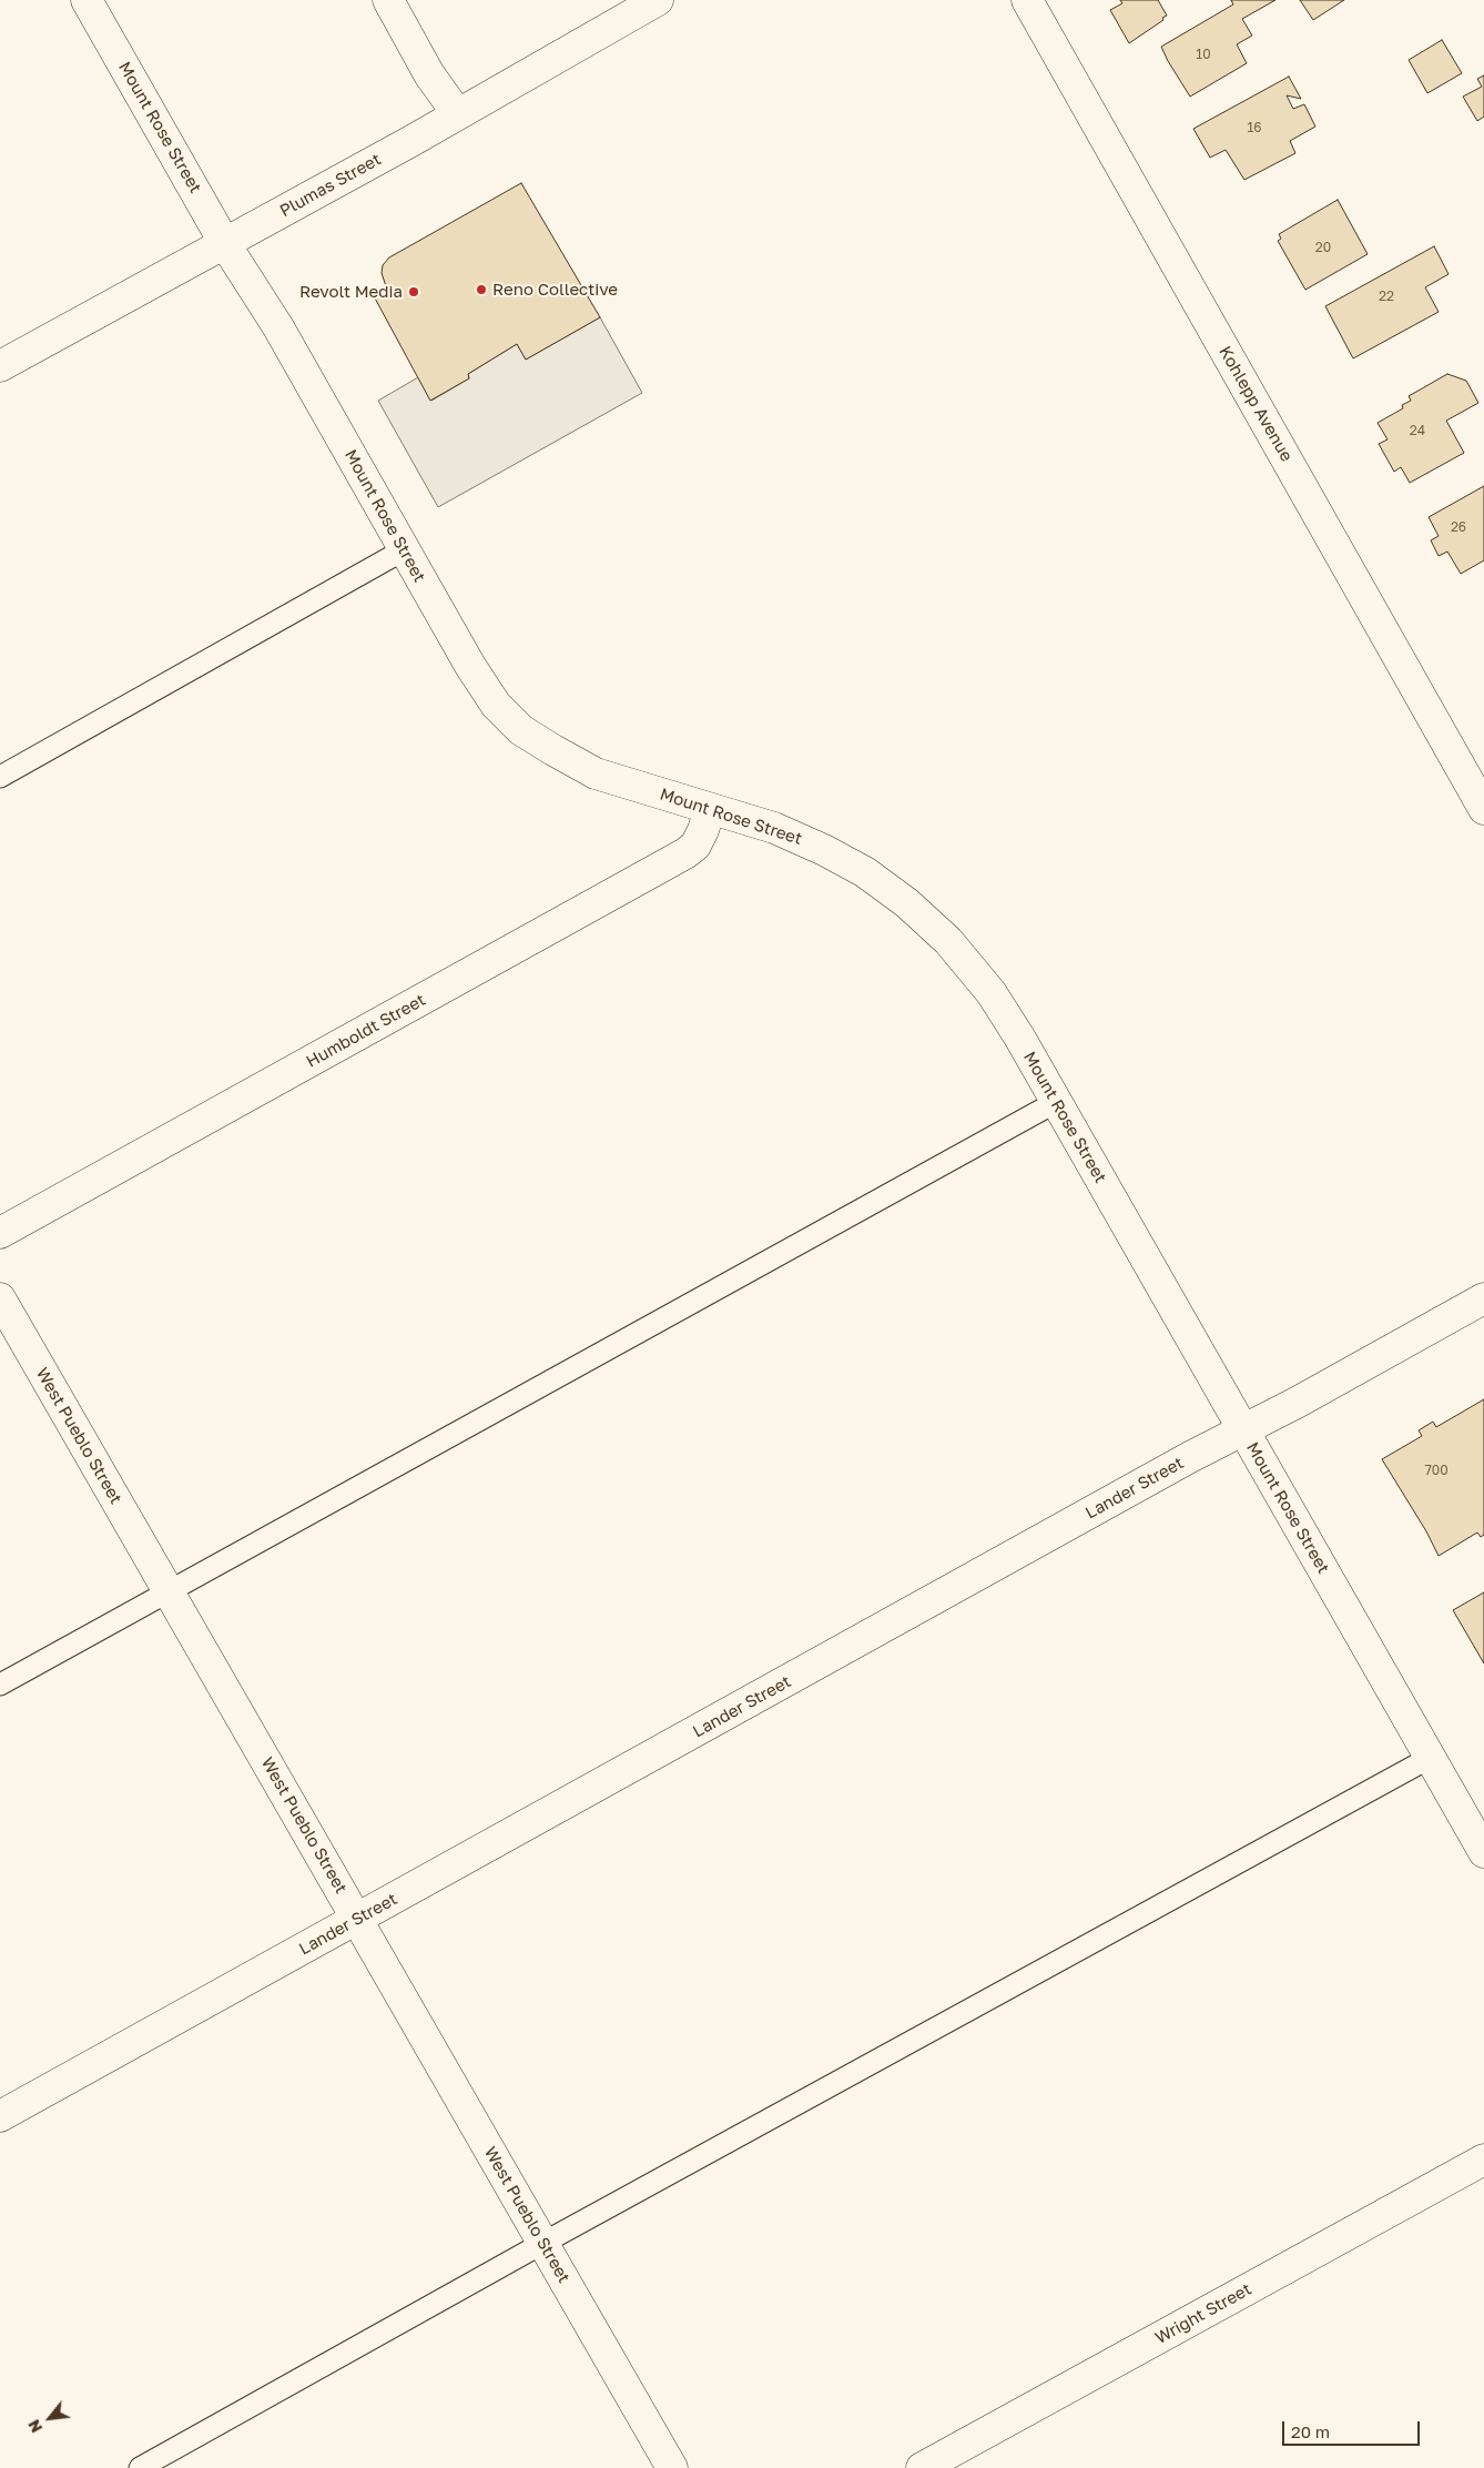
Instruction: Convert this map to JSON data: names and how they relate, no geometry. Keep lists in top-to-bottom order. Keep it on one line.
{"streets":{"street":["Mount Rose Street","Plumas Street","Kohlepp Avenue","Humboldt Street","West Pueblo Street","Lander Street","Wright Street"]},"crossings":[["Mount Rose Street","Plumas Street"],["Mount Rose Street","Humboldt Street"],["Mount Rose Street","Lander Street"],["West Pueblo Street","Lander Street"]],"places":["Reno Collective","Revolt Media"],"house_numbers":["10","16","20","22","24","26","700"],"scale_bar":"20 m","north":"bottom left"}
